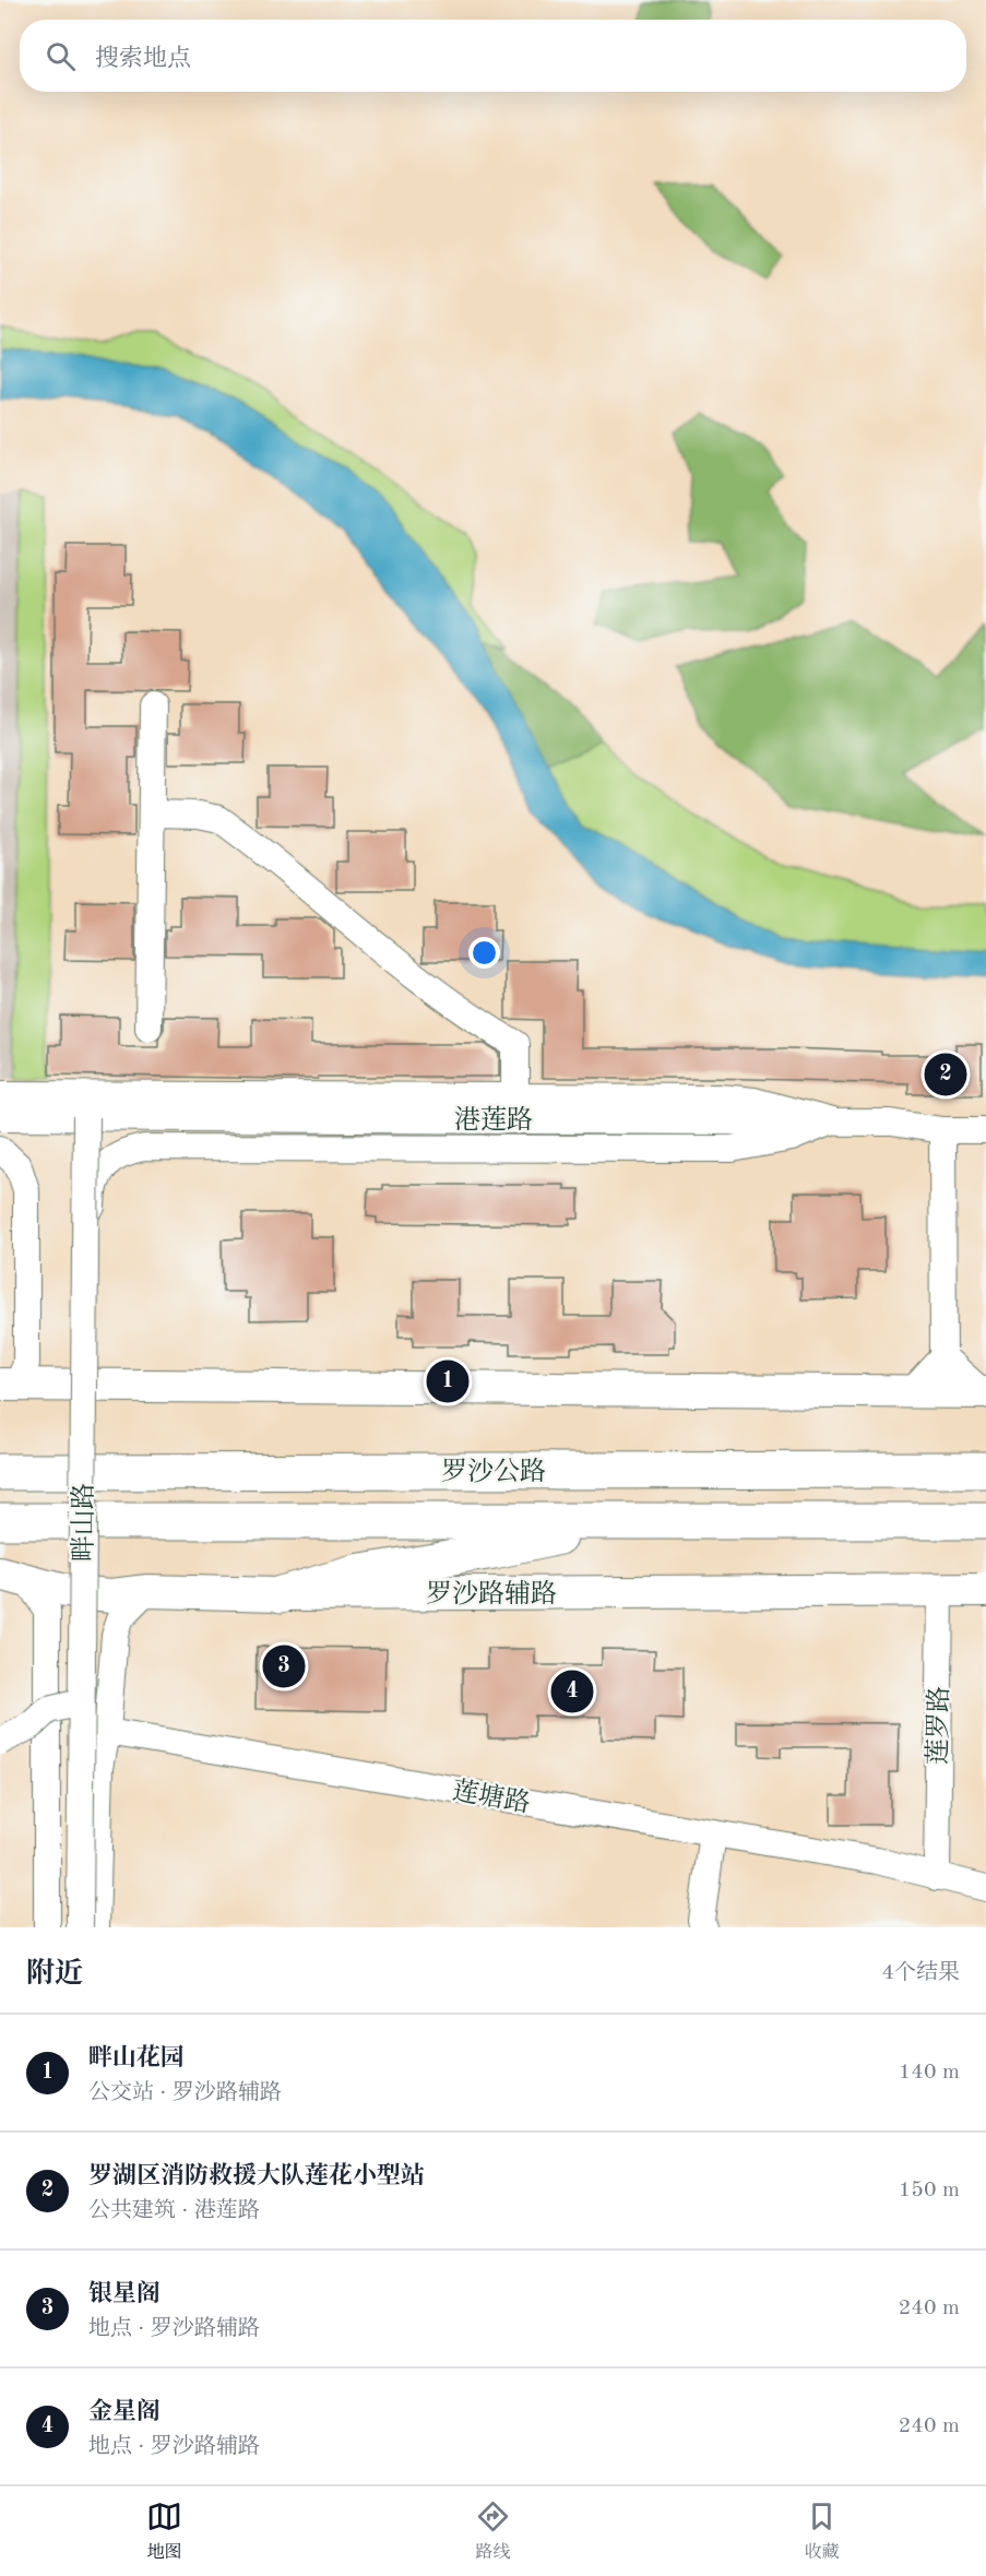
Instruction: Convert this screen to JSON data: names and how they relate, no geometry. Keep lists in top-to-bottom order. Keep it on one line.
{"streets":{"highway":["罗沙公路"],"main road":["罗沙路辅路"],"street":["港莲路","畔山路","莲罗路","莲塘路"]},"crossings":[["港莲路","畔山路"],["罗沙路辅路","莲罗路"],["莲罗路","莲塘路"]],"page":{"search":"搜索地点","pins":["2","1","3","4"],"heading":["附近","4个结果"],"list":[{"mark":"1","name":"畔山花园","note":"公交站 · 罗沙路辅路","value":"140 m"},{"mark":"2","name":"罗湖区消防救援大队莲花小型站","note":"公共建筑 · 港莲路","value":"150 m"},{"mark":"3","name":"银星阁","note":"地点 · 罗沙路辅路","value":"240 m"},{"mark":"4","name":"金星阁","note":"地点 · 罗沙路辅路","value":"240 m"}],"nav":["地图","路线","收藏"]}}
